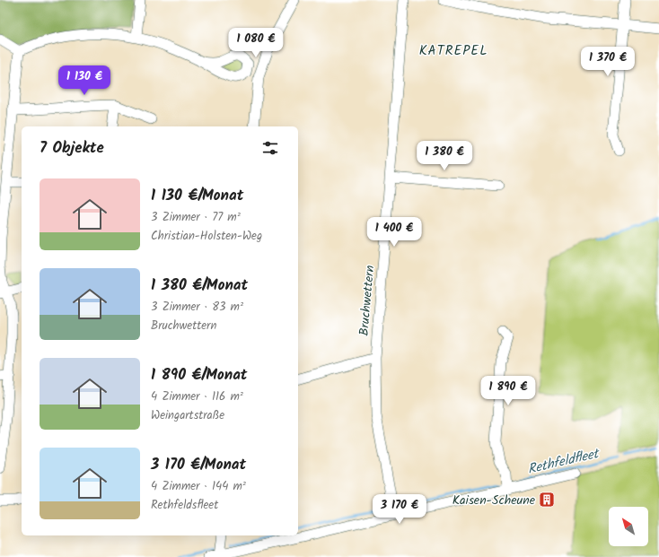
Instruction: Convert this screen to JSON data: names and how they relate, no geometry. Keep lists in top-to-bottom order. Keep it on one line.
{"streets":{"street":["Bruchwettern"]},"districts":["KATREPEL"],"water":["Rethfeldfleet"],"places":{"building":["Kaisen-Scheune"]},"north":"top left","page":{"price":["1 080 €","1 370 €","1 130 €","1 380 €","1 400 €","1 890 €","3 170 €"],"heading":"7 Objekte","list":[{"name":"1 130 €/Monat","note":"3 Zimmer · 77 m² · Christian-Holsten-Weg"},{"name":"1 380 €/Monat","note":"3 Zimmer · 83 m² · Bruchwettern"},{"name":"1 890 €/Monat","note":"4 Zimmer · 116 m² · Weingartstraße"},{"name":"3 170 €/Monat","note":"4 Zimmer · 144 m² · Rethfeldsfleet"}]}}
